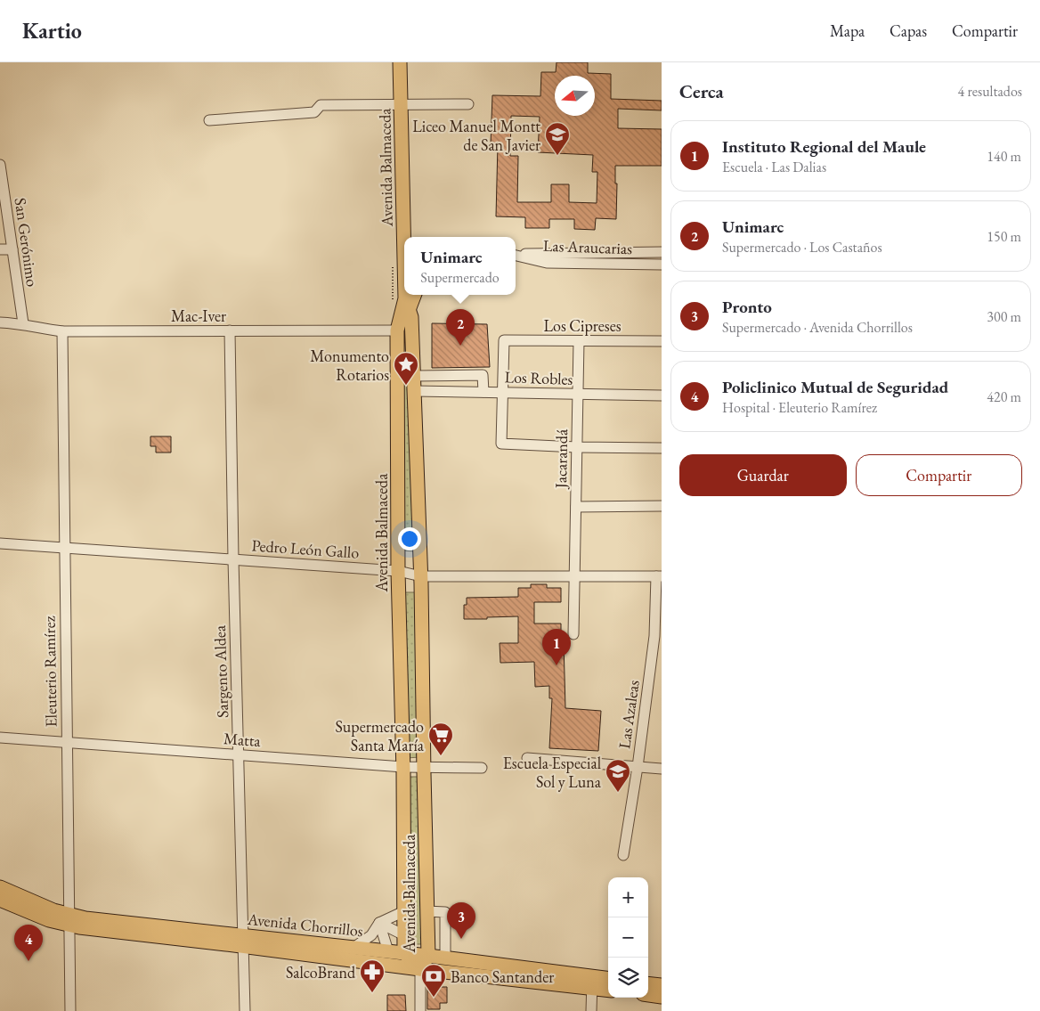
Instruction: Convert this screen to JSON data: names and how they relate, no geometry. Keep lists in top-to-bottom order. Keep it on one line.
{"streets":{"main road":["Avenida Balmaceda","Avenida Chorrillos"],"street":["San Gerónimo","Las Araucarias","Mac-Iver","Los Cipreses","Los Robles","Jacarandá","Pedro León Gallo","Eleuterio Ramírez","Sargento Aldea","Las Azaleas","Matta"]},"crossings":[["Avenida Balmaceda","Mac-Iver"],["Avenida Balmaceda","Los Robles"],["Avenida Balmaceda","Pedro León Gallo"],["Avenida Balmaceda","Matta"],["Avenida Balmaceda","Avenida Chorrillos"],["San Gerónimo","Mac-Iver"],["Mac-Iver","Eleuterio Ramírez"],["Mac-Iver","Sargento Aldea"],["Los Cipreses","Los Robles"],["Los Cipreses","Jacarandá"],["Los Robles","Jacarandá"],["Jacarandá","Pedro León Gallo"],["Pedro León Gallo","Eleuterio Ramírez"],["Pedro León Gallo","Sargento Aldea"],["Pedro León Gallo","Las Azaleas"],["Eleuterio Ramírez","Matta"],["Eleuterio Ramírez","Avenida Chorrillos"],["Sargento Aldea","Matta"],["Sargento Aldea","Avenida Chorrillos"]],"places":{"school or university":["Liceo Manuel Montt de San Javier","Escuela Especial Sol y Luna"],"place":["Monumento Rotarios"],"supermarket":["Supermercado Santa María"],"pharmacy":["SalcoBrand"],"bank":["Banco Santander"]},"north":"left","page":{"header":"Kartio","nav":["Mapa","Capas","Compartir"],"heading":["Cerca","4 resultados"],"list":[{"mark":"1","name":"Instituto Regional del Maule","note":"Escuela · Las Dalias","value":"140 m"},{"mark":"2","name":"Unimarc","note":"Supermercado · Los Castaños","value":"150 m"},{"mark":"3","name":"Pronto","note":"Supermercado · Avenida Chorrillos","value":"300 m"},{"mark":"4","name":"Policlinico Mutual de Seguridad","note":"Hospital · Eleuterio Ramírez","value":"420 m"}],"popup":["Unimarc","Supermercado"],"pins":["2","1","3","4"],"buttons":["Guardar","Compartir"],"map_buttons":["+","−"]}}
